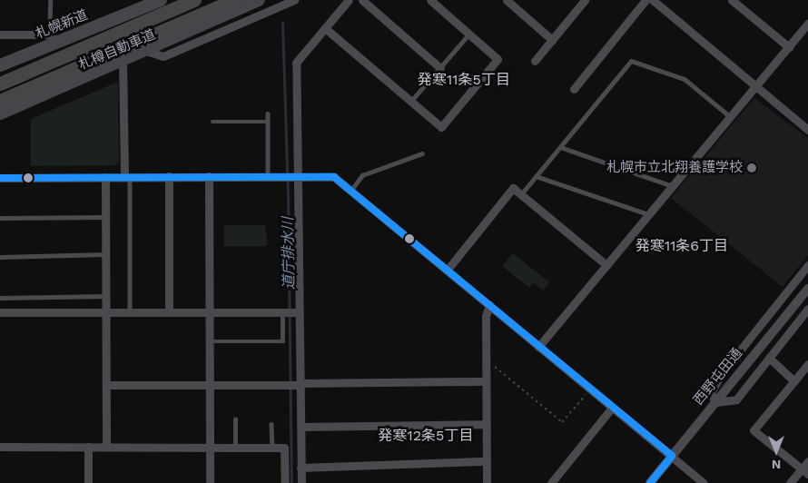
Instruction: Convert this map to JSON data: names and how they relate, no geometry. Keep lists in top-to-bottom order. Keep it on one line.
{"streets":{"highway":["札幌新道","札樽自動車道"],"street":["西野屯田通"]},"districts":["発寒11条5丁目","発寒11条6丁目","発寒12条5丁目"],"water":["道庁排水川"],"places":["札幌市立北翔養護学校"],"north":"bottom"}
